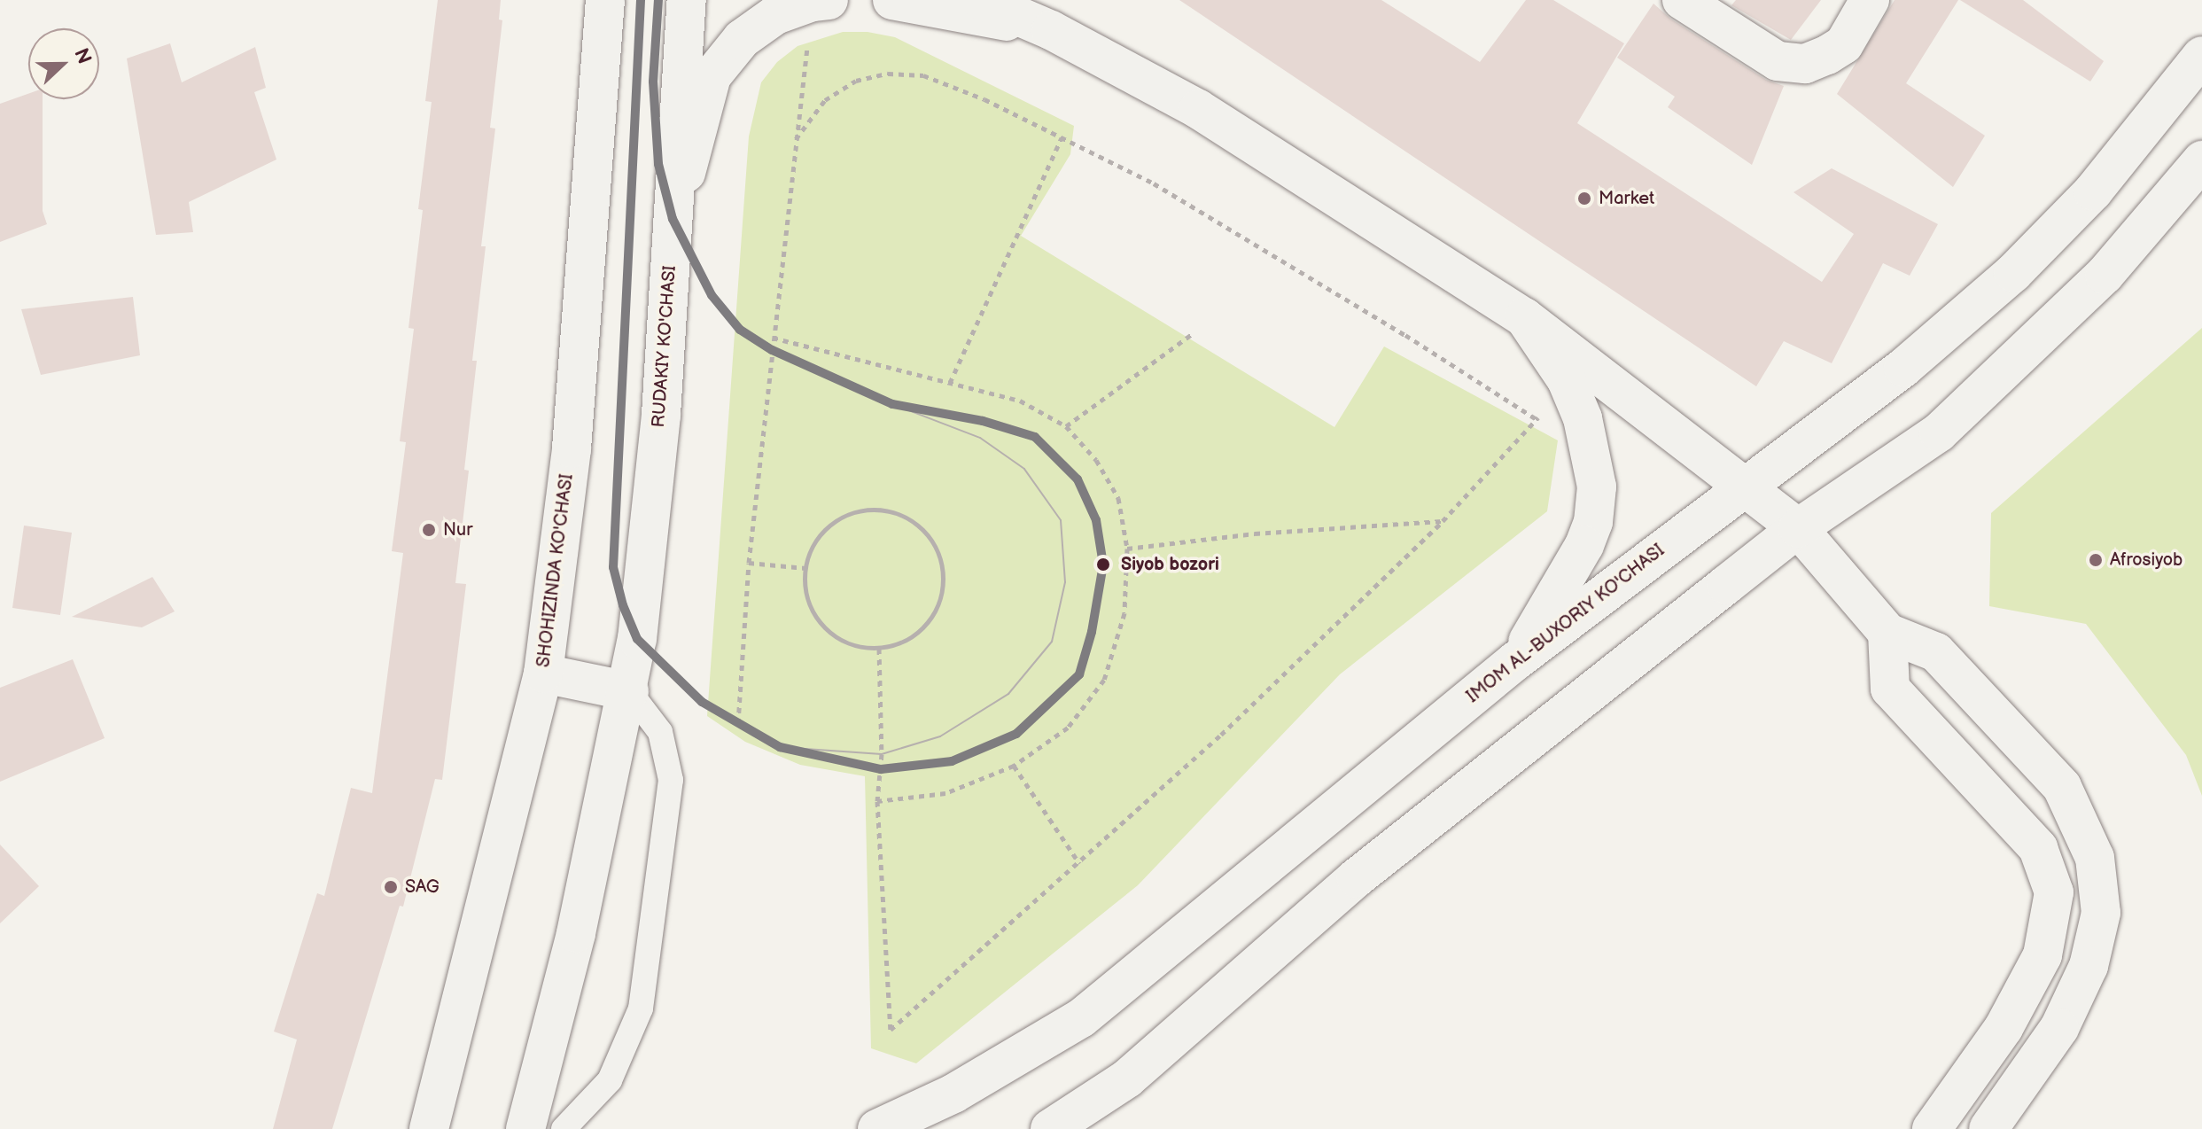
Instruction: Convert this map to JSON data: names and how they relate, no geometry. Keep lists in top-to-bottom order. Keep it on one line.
{"streets":{"main road":["RUDAKIY KO'CHASI","SHOHIZINDA KO'CHASI","IMOM AL-BUXORIY KO'CHASI"]},"places":["Market","Nur","Afrosiyob","Siyob bozori","SAG"],"north":"right"}
